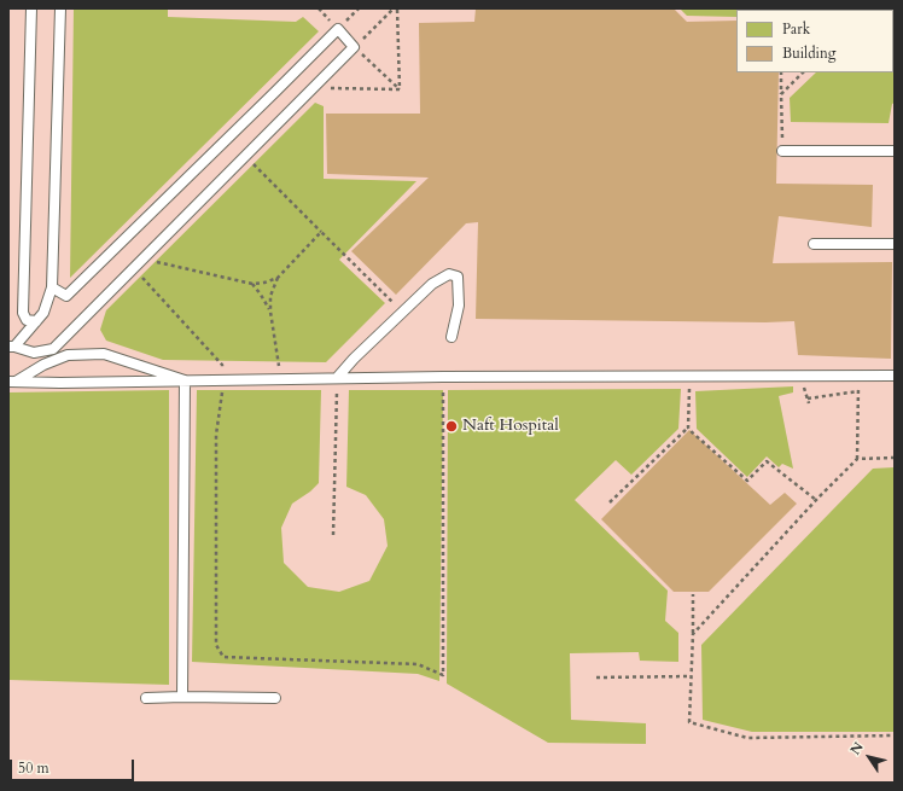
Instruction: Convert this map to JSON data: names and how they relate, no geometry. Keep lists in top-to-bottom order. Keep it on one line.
{"places":["Naft Hospital"],"legend":["Park","Building"],"scale_bar":"50 m","north":"top left"}
